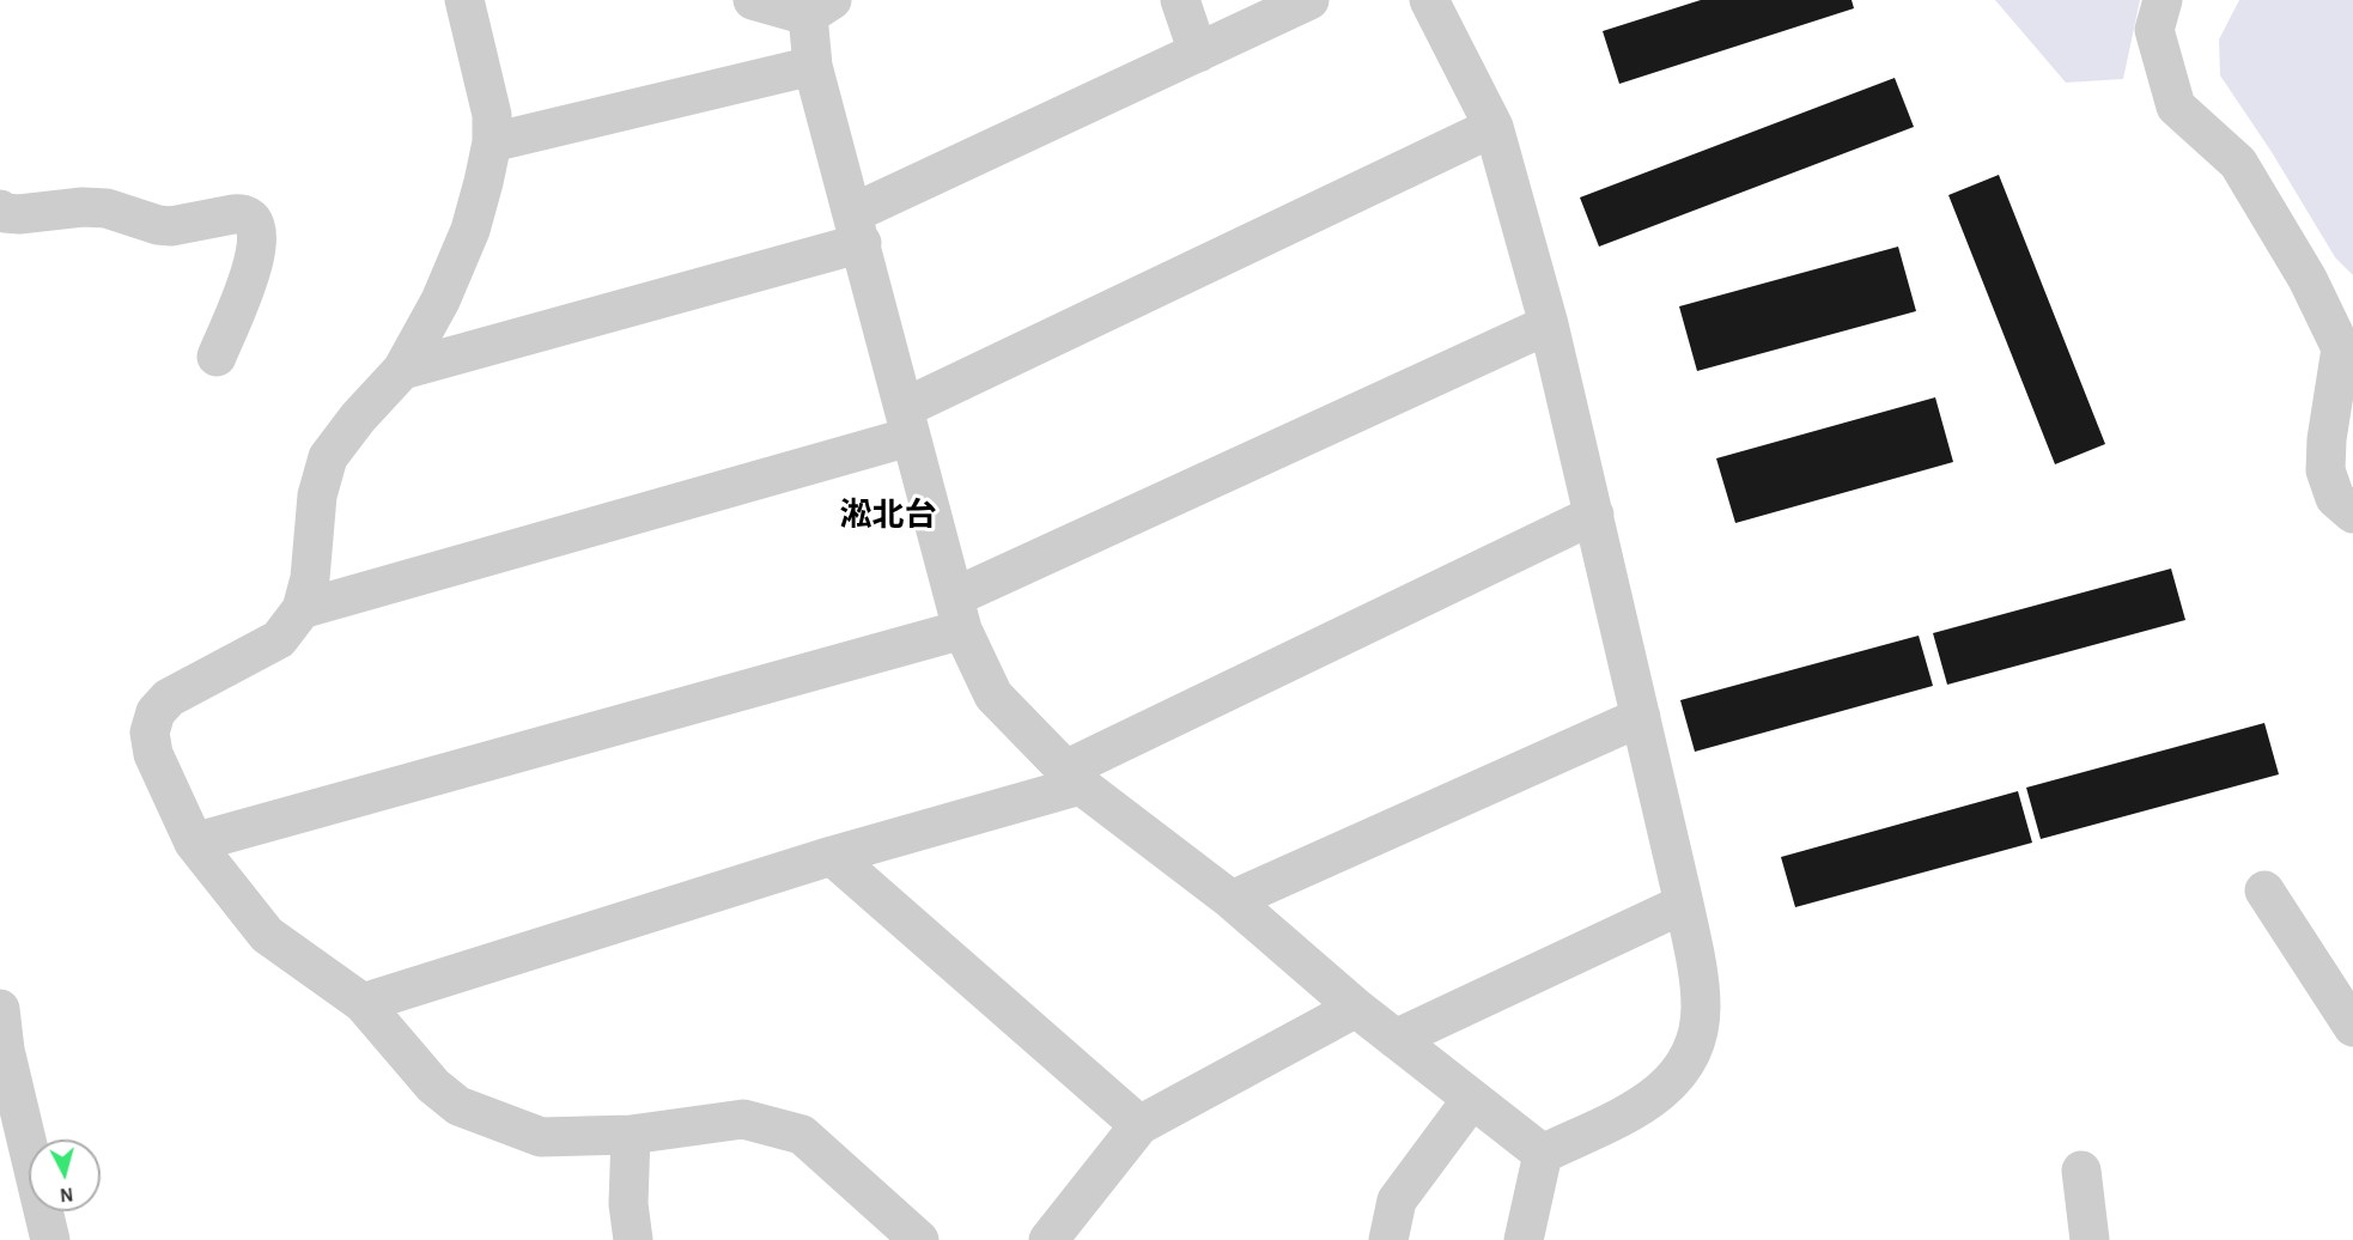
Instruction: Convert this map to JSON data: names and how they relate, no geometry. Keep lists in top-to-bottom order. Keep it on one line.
{"districts":["淞北台"],"north":"bottom"}
